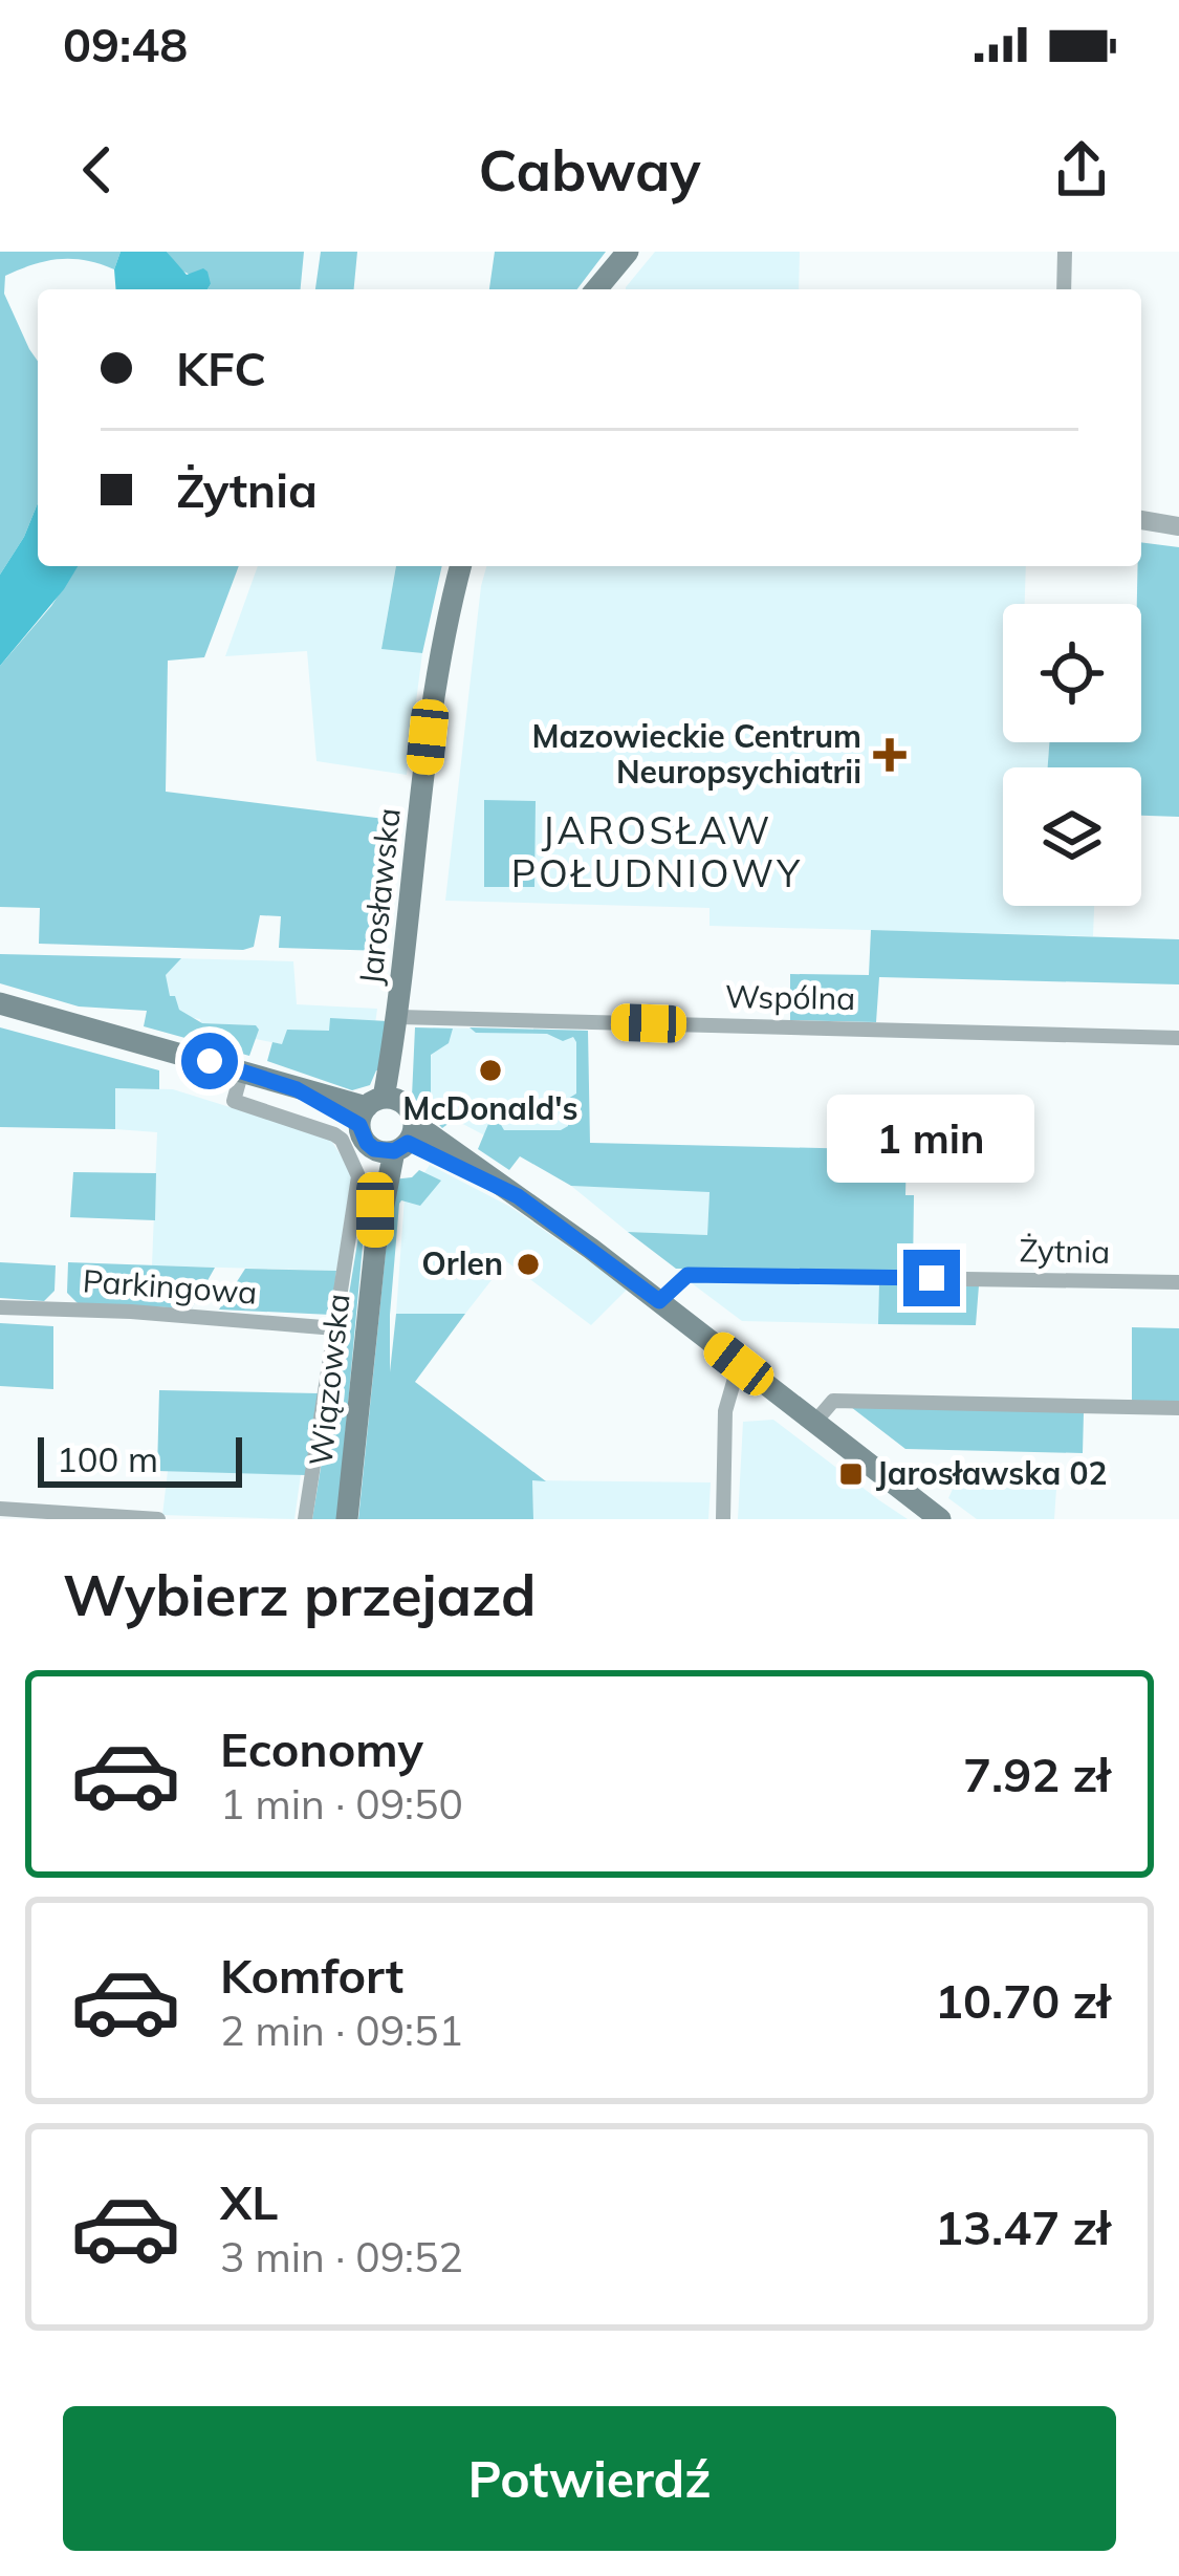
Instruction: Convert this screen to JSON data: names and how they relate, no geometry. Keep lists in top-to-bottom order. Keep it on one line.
{"streets":{"main road":["Jarosławska","Wiązowska"],"street":["Wspólna","Żytnia","Parkingowa"]},"crossings":[["Jarosławska","Wspólna"]],"districts":["JAROSŁAW POŁUDNIOWY"],"places":{"health":["Mazowieckie Centrum Neuropsychiatrii"],"other":["McDonald's","Orlen"],"transit":["Jarosławska 02"]},"scale_bar":"100 m","page":{"status":"09:48","header":"Cabway","banner":["KFC","Żytnia"],"bubble":"1 min","scale":"100 m","heading":"Wybierz przejazd","list":[{"name":"Economy","note":"1 min · 09:50","value":"7.92 zł"},{"name":"Komfort","note":"2 min · 09:51","value":"10.70 zł"},{"name":"XL","note":"3 min · 09:52","value":"13.47 zł"}],"buttons":"Potwierdź"}}
